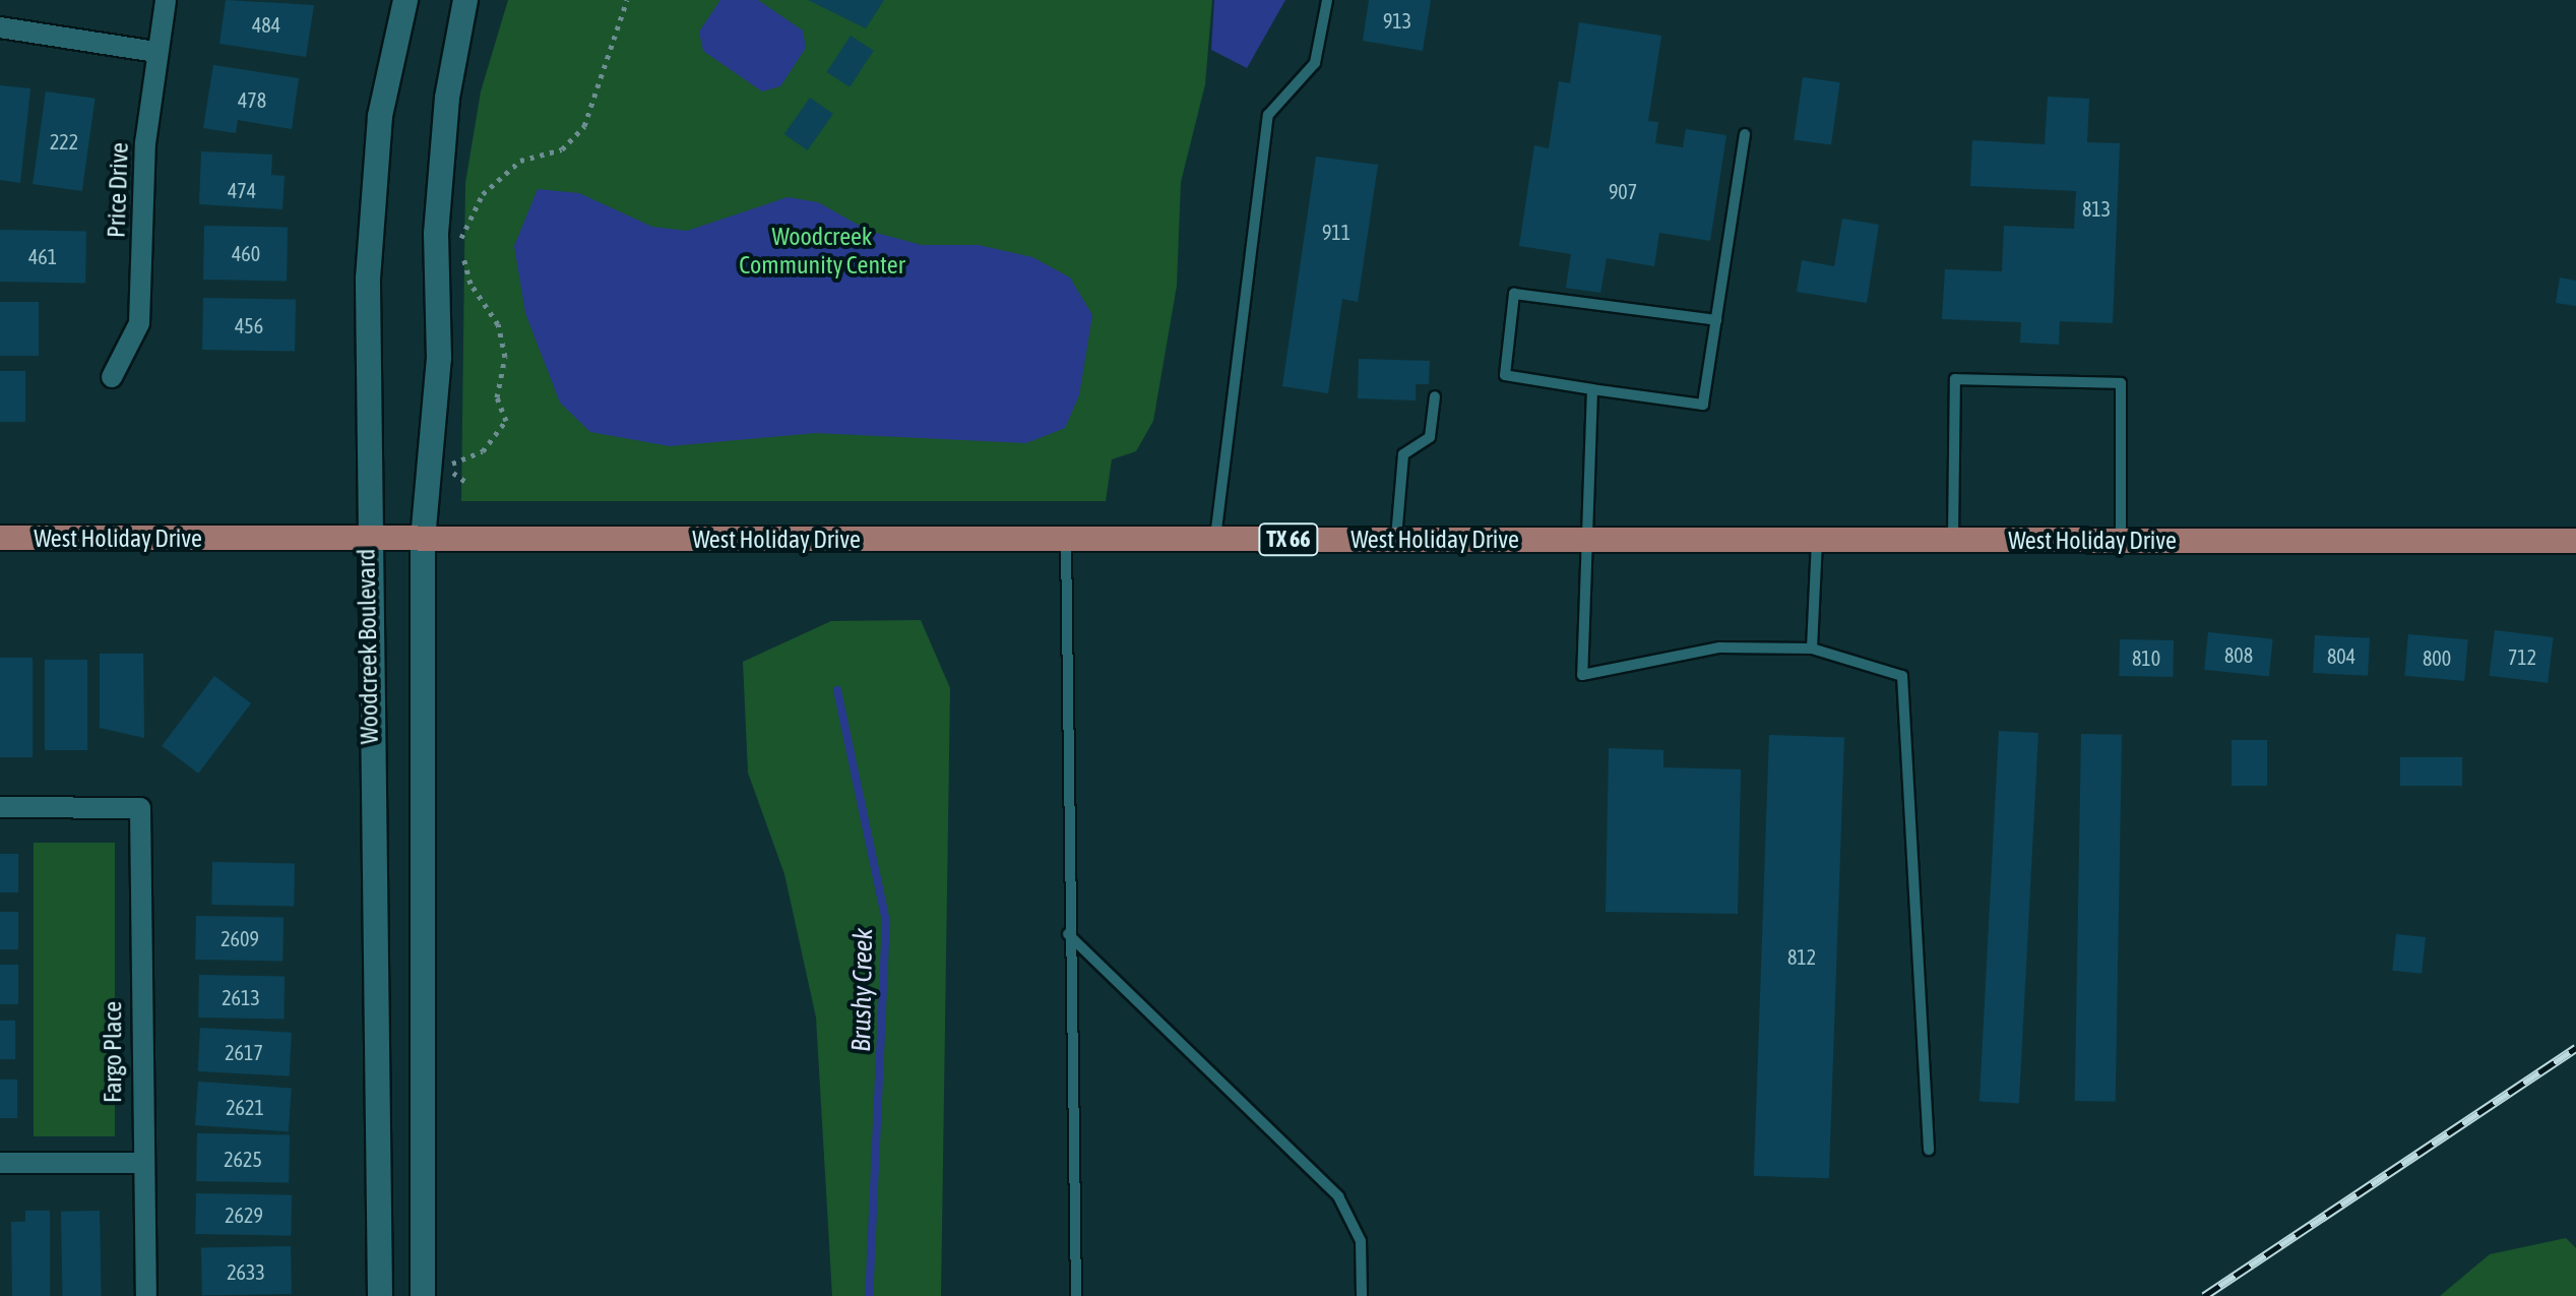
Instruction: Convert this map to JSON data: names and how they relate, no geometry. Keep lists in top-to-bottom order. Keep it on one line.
{"streets":{"main road":["West Holiday Drive","TX 66"],"street":["Price Drive","Woodcreek Boulevard","Fargo Place"]},"crossings":[["West Holiday Drive","Woodcreek Boulevard"]],"water":["Brushy Creek"],"parks":["Woodcreek Community Center"],"house_numbers":["913","484","478","222","474","907","813","911","460","461","456","808","804","712","810","800","2609","812","2613","2617","2621","2625","2629","2633"]}
